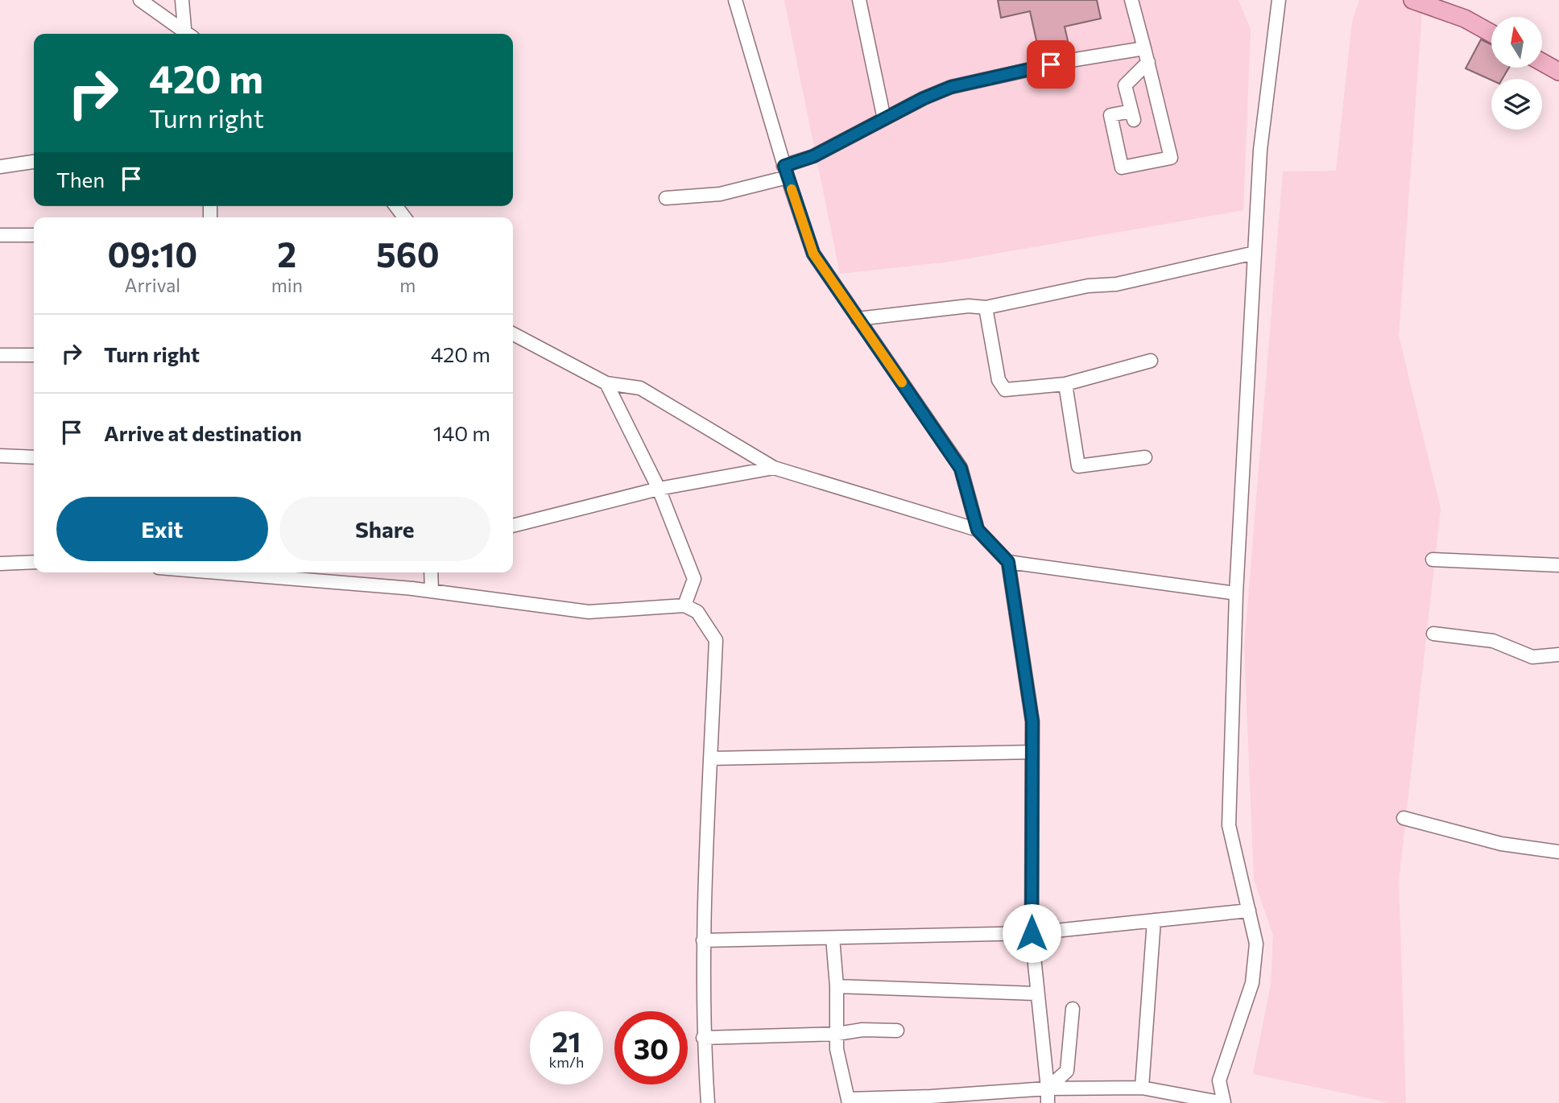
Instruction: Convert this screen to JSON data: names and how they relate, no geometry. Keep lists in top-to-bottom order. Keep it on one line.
{"north":"top","page":{"turn":["420 m","Turn right"],"then":"Then","eta":["09:10","Arrival","2","min","560","m"],"list":[{"name":"Turn right","value":"420 m"},{"name":"Arrive at destination","value":"140 m"}],"buttons":["Exit","Share"],"speed":"21 km/h","limit":"30"}}
